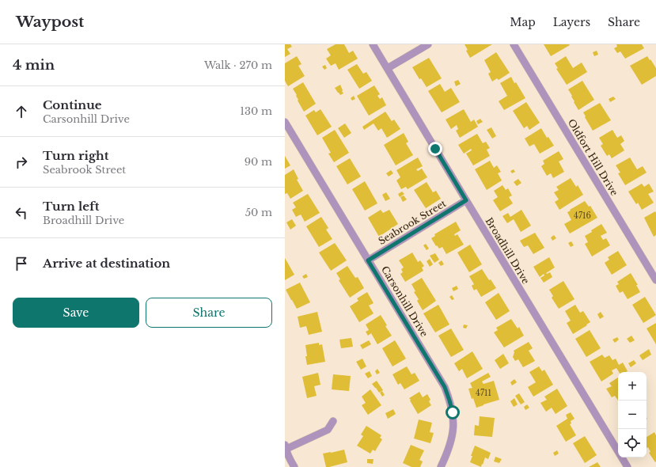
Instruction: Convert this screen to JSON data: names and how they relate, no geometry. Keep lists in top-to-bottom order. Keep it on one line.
{"streets":{"street":["Oldfort Hill Drive","Seabrook Street","Broadhill Drive","Carsonhill Drive"]},"crossings":[["Seabrook Street","Broadhill Drive"],["Seabrook Street","Carsonhill Drive"]],"house_numbers":["4716","4711"],"page":{"header":"Waypost","nav":["Map","Layers","Share"],"heading":["4 min","Walk · 270 m"],"list":[["Continue","Carsonhill Drive","130 m"],["Turn right","Seabrook Street","90 m"],["Turn left","Broadhill Drive","50 m"],"Arrive at destination"],"buttons":["Save","Share"],"map_buttons":["+","−"]}}
